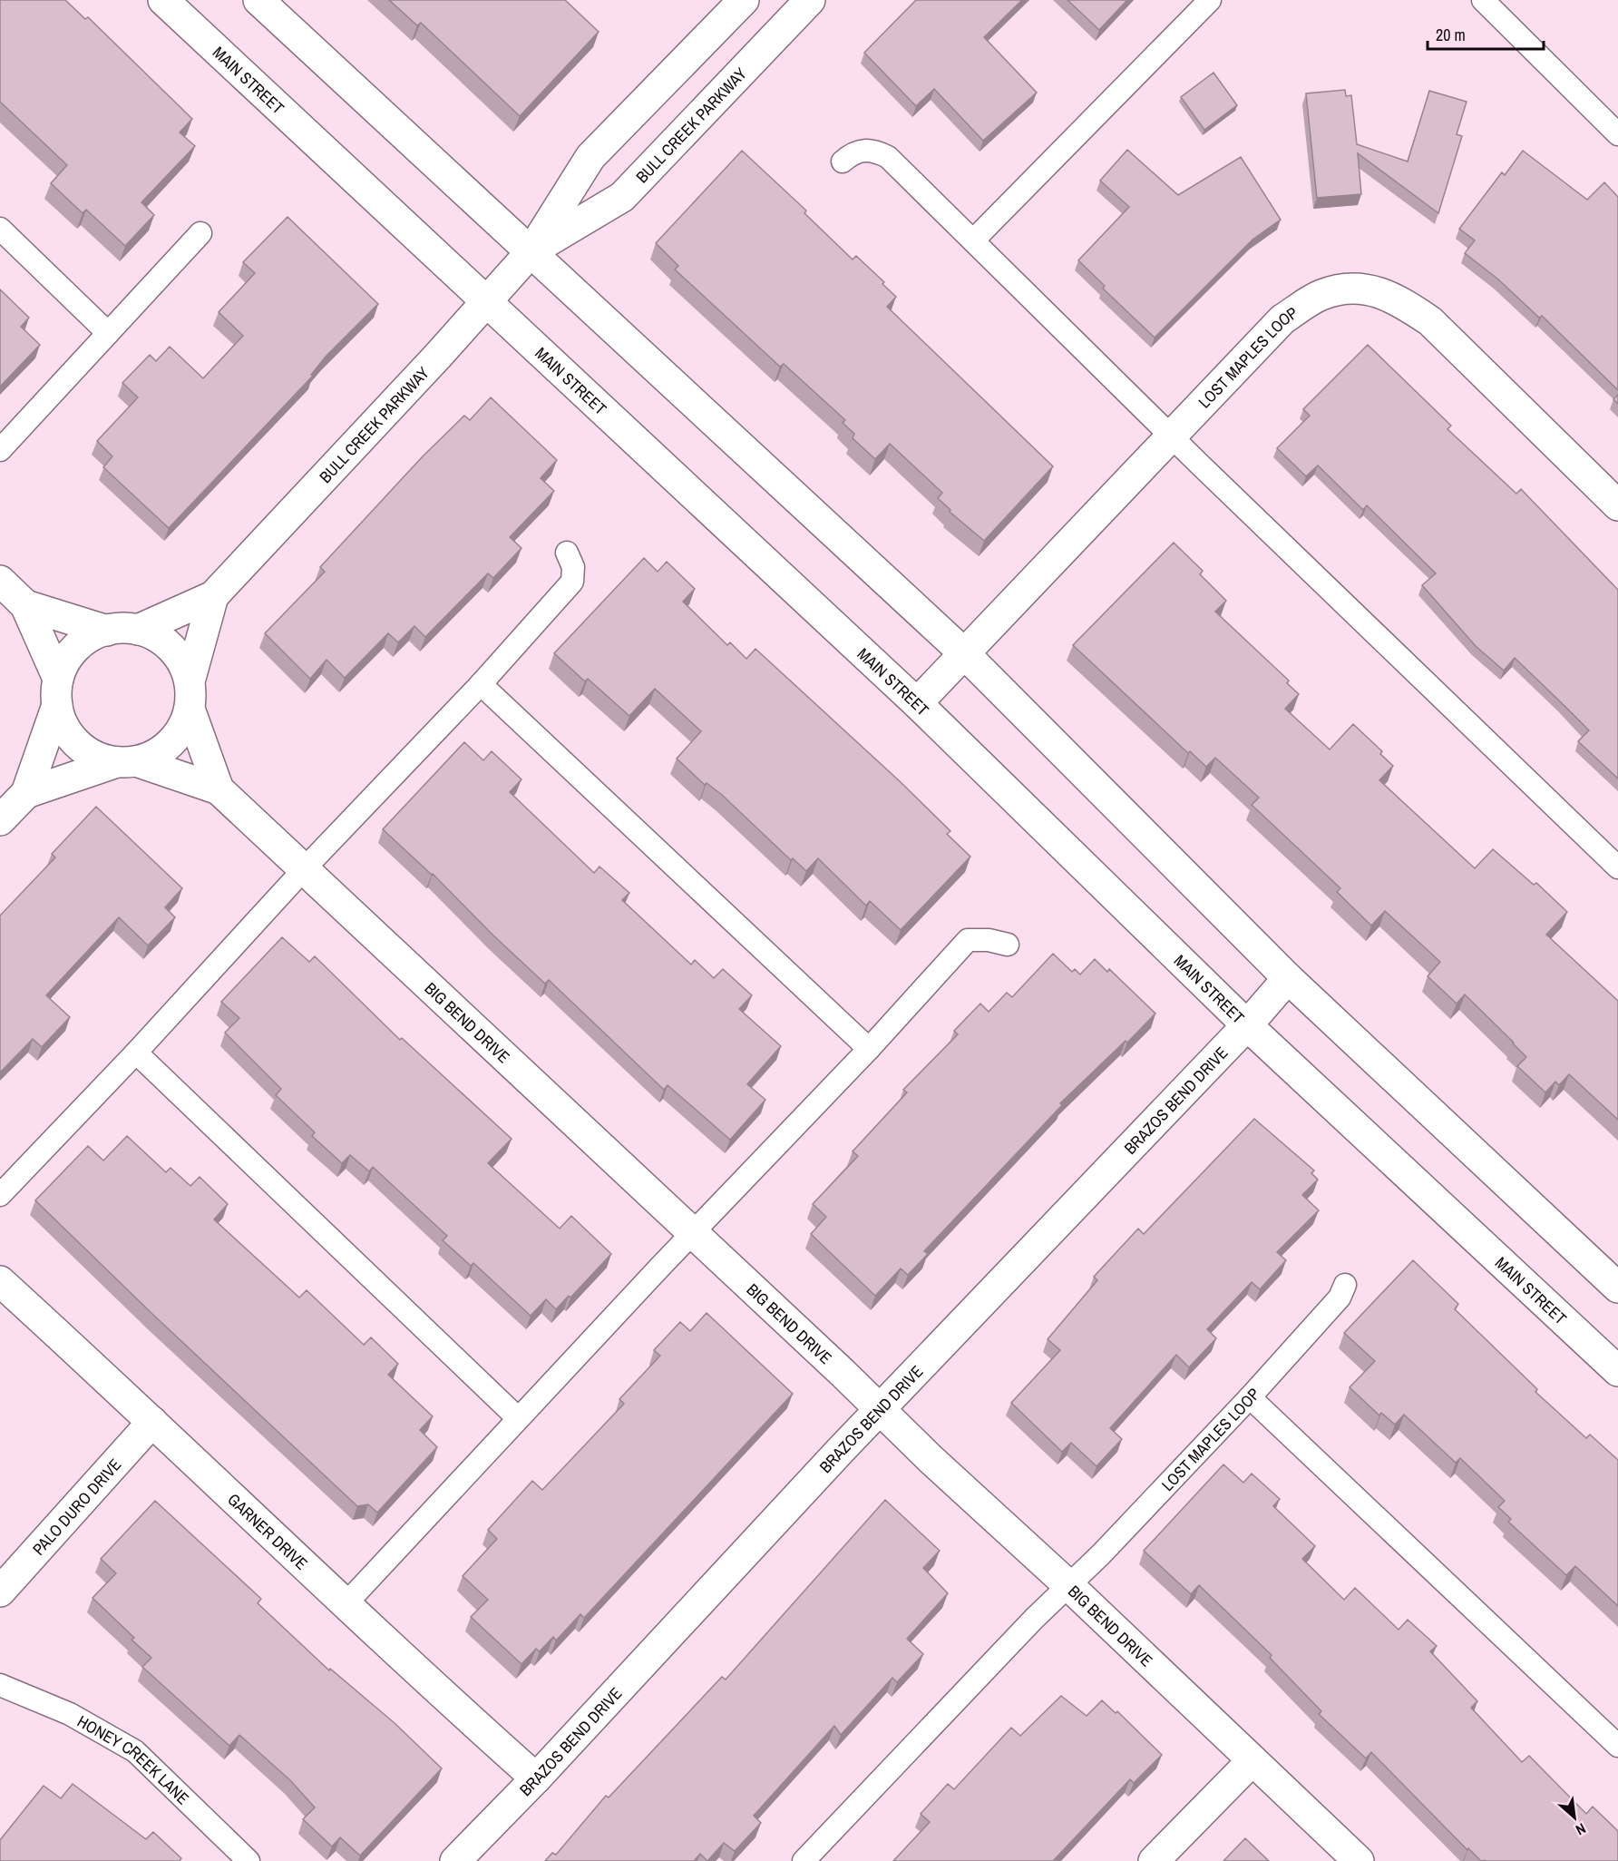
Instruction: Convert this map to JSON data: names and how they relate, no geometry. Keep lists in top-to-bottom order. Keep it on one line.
{"streets":{"street":["MAIN STREET","BULL CREEK PARKWAY","LOST MAPLES LOOP","BIG BEND DRIVE","BRAZOS BEND DRIVE","PALO DURO DRIVE","GARNER DRIVE"],"lane":["HONEY CREEK LANE"]},"crossings":[["MAIN STREET","BULL CREEK PARKWAY"],["MAIN STREET","LOST MAPLES LOOP"],["MAIN STREET","BRAZOS BEND DRIVE"],["BULL CREEK PARKWAY","BIG BEND DRIVE"],["LOST MAPLES LOOP","BIG BEND DRIVE"],["BIG BEND DRIVE","BRAZOS BEND DRIVE"],["BRAZOS BEND DRIVE","GARNER DRIVE"],["PALO DURO DRIVE","GARNER DRIVE"]],"scale_bar":"20 m","north":"bottom right"}
